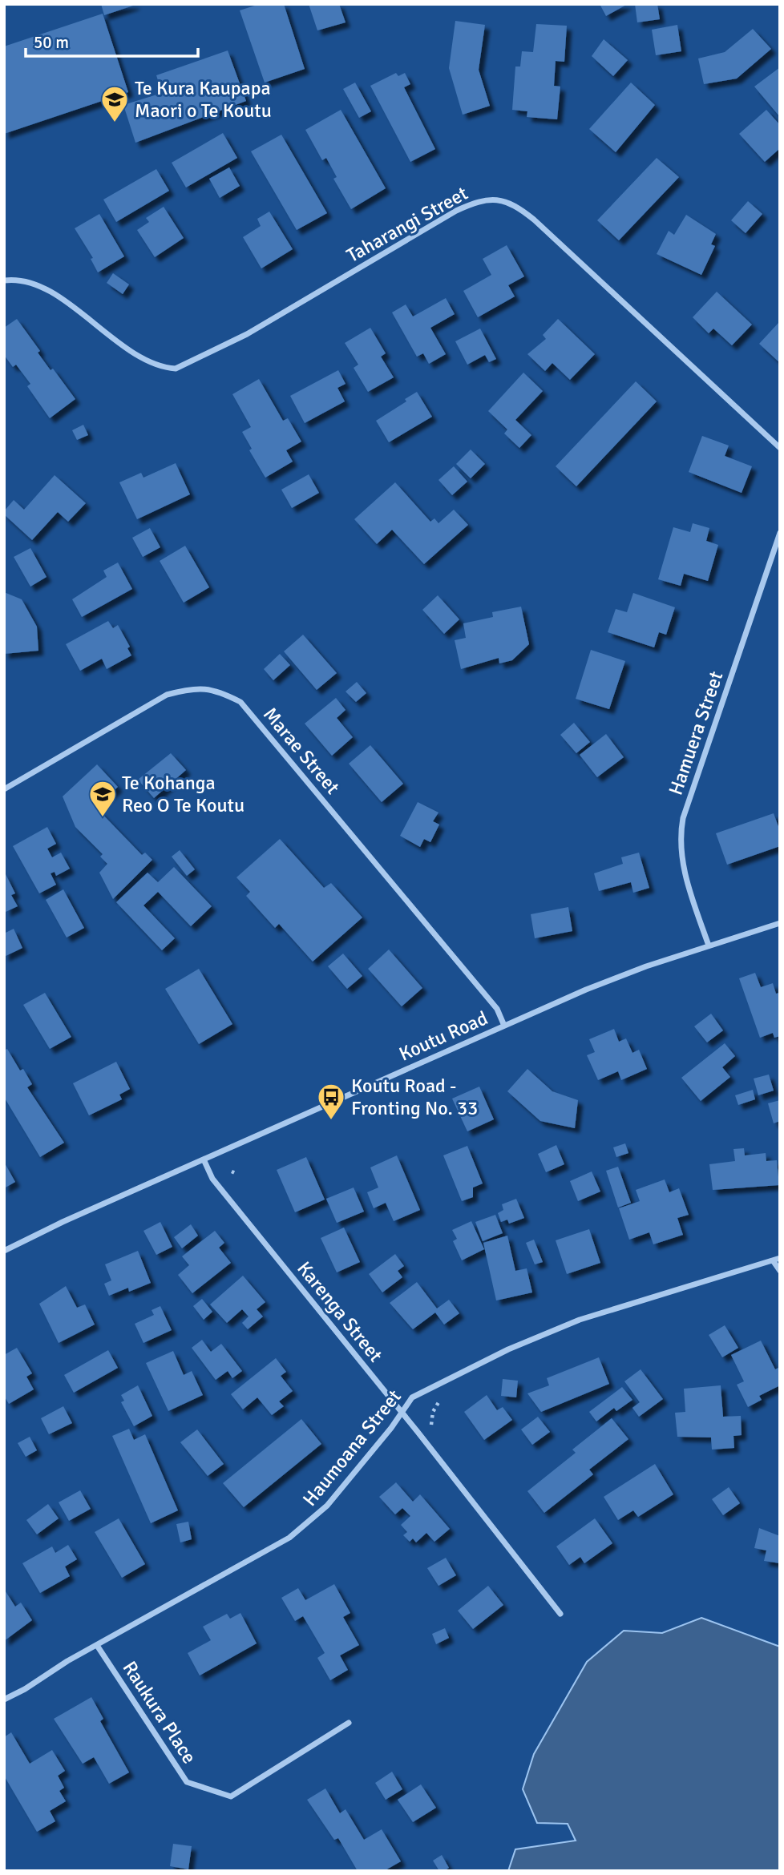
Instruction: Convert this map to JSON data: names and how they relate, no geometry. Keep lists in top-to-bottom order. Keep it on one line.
{"streets":{"street":["Taharangi Street","Hamuera Street","Marae Street","Koutu Road","Karenga Street","Haumoana Street","Raukura Place"]},"crossings":[["Hamuera Street","Koutu Road"],["Marae Street","Koutu Road"],["Koutu Road","Karenga Street"],["Karenga Street","Haumoana Street"],["Haumoana Street","Raukura Place"]],"places":{"school or university":["Te Kura Kaupapa Maori o Te Koutu","Te Kohanga Reo O Te Koutu"],"bus stop":["Koutu Road - Fronting No. 33"]},"scale_bar":"50 m"}
